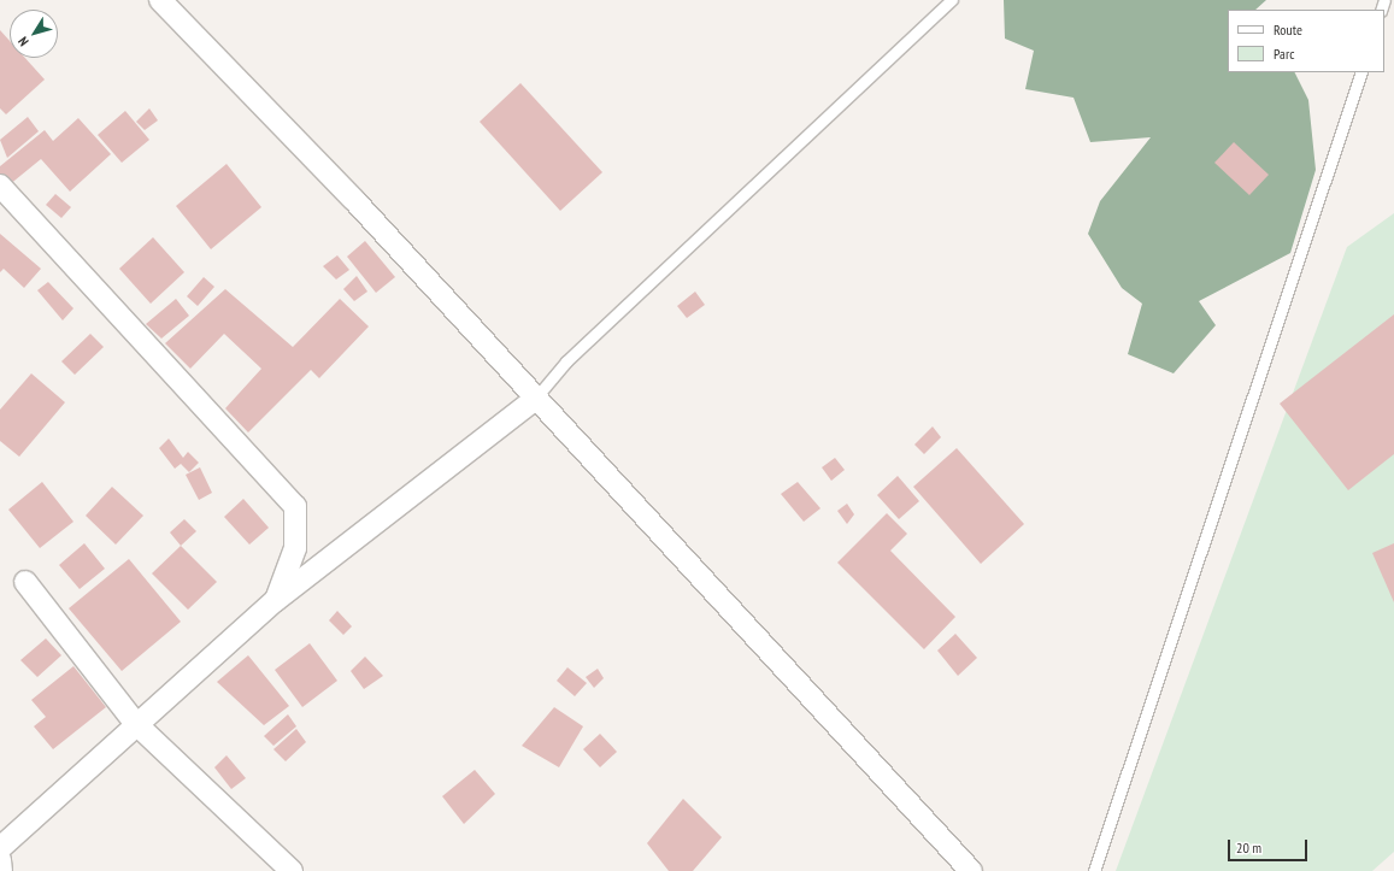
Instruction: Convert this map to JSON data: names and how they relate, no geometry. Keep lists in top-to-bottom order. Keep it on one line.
{"legend":["Route","Parc"],"scale_bar":"20 m","north":"bottom left"}
